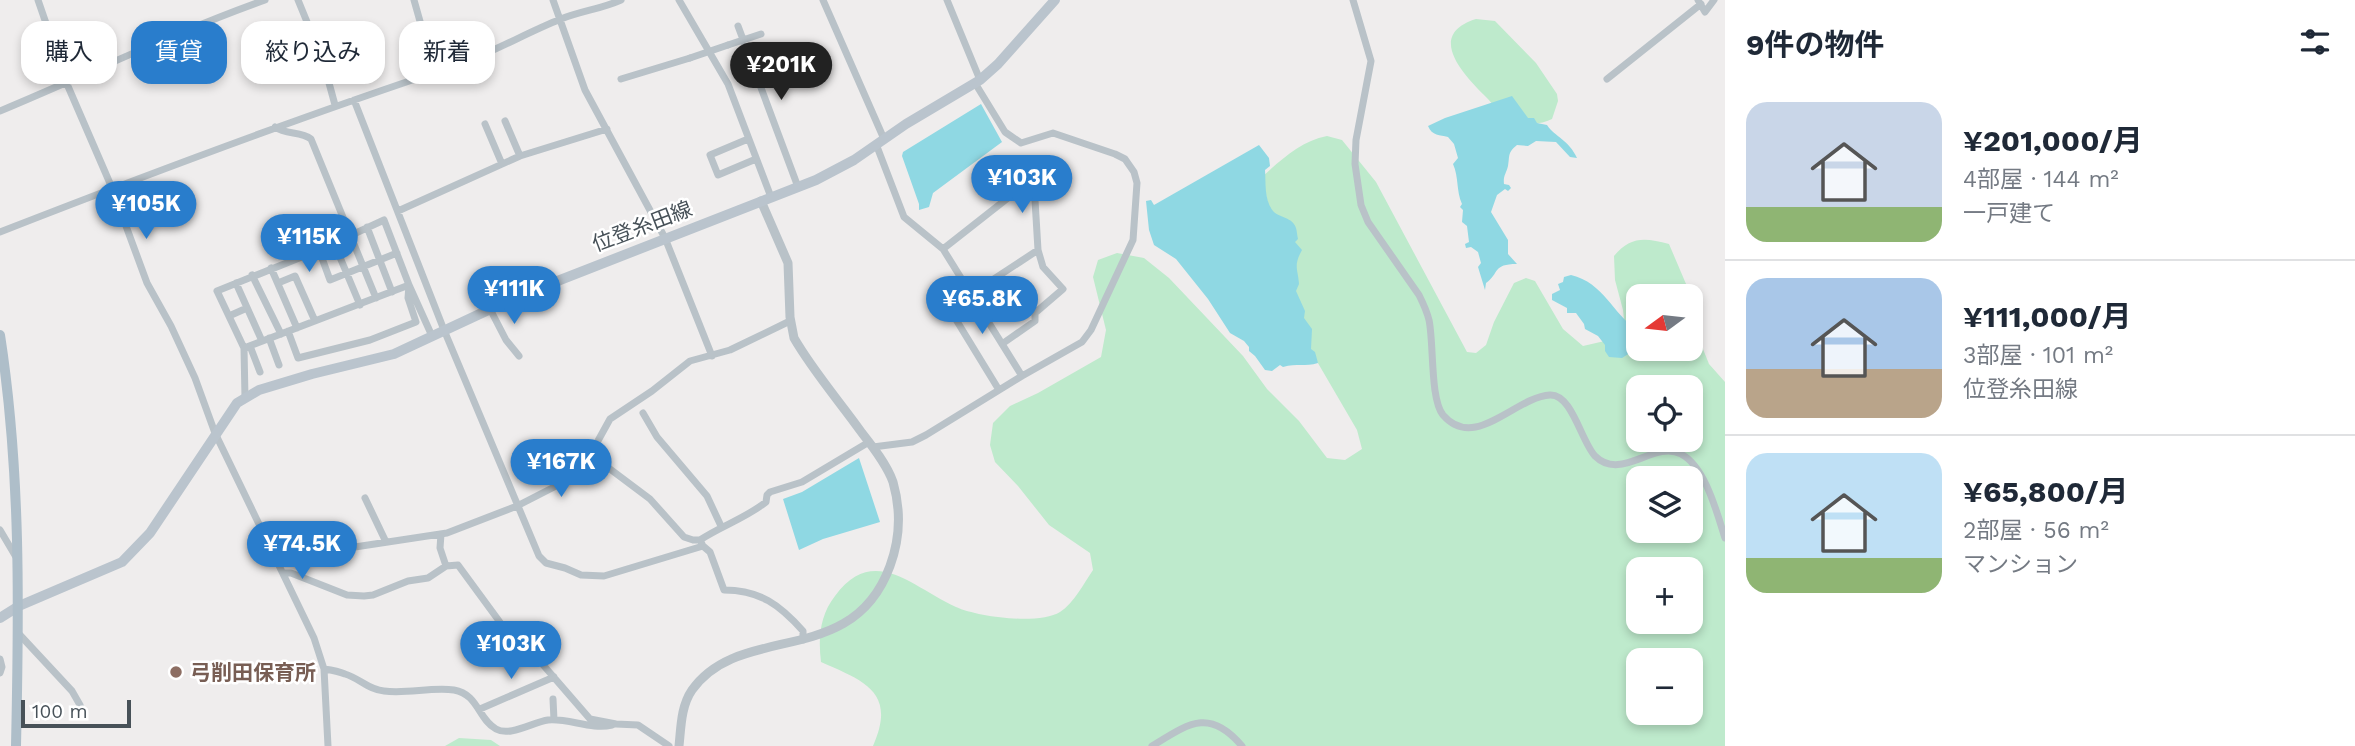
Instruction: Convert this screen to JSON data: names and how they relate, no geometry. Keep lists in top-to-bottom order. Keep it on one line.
{"streets":{"main road":["位登糸田線"]},"places":["弓削田保育所"],"scale_bar":"100 m","north":"left","page":{"heading":"9件の物件","chip":["購入","賃貸","絞り込み","新着"],"price":["¥201K","¥103K","¥105K","¥115K","¥111K","¥65.8K","¥167K","¥74.5K","¥103K"],"list":[{"name":"¥201,000/月","note":"4部屋 · 144 m² · 一戸建て"},{"name":"¥111,000/月","note":"3部屋 · 101 m² · 位登糸田線"},{"name":"¥65,800/月","note":"2部屋 · 56 m² · マンション"}],"map_buttons":["+","−"],"scale":"100 m"}}
